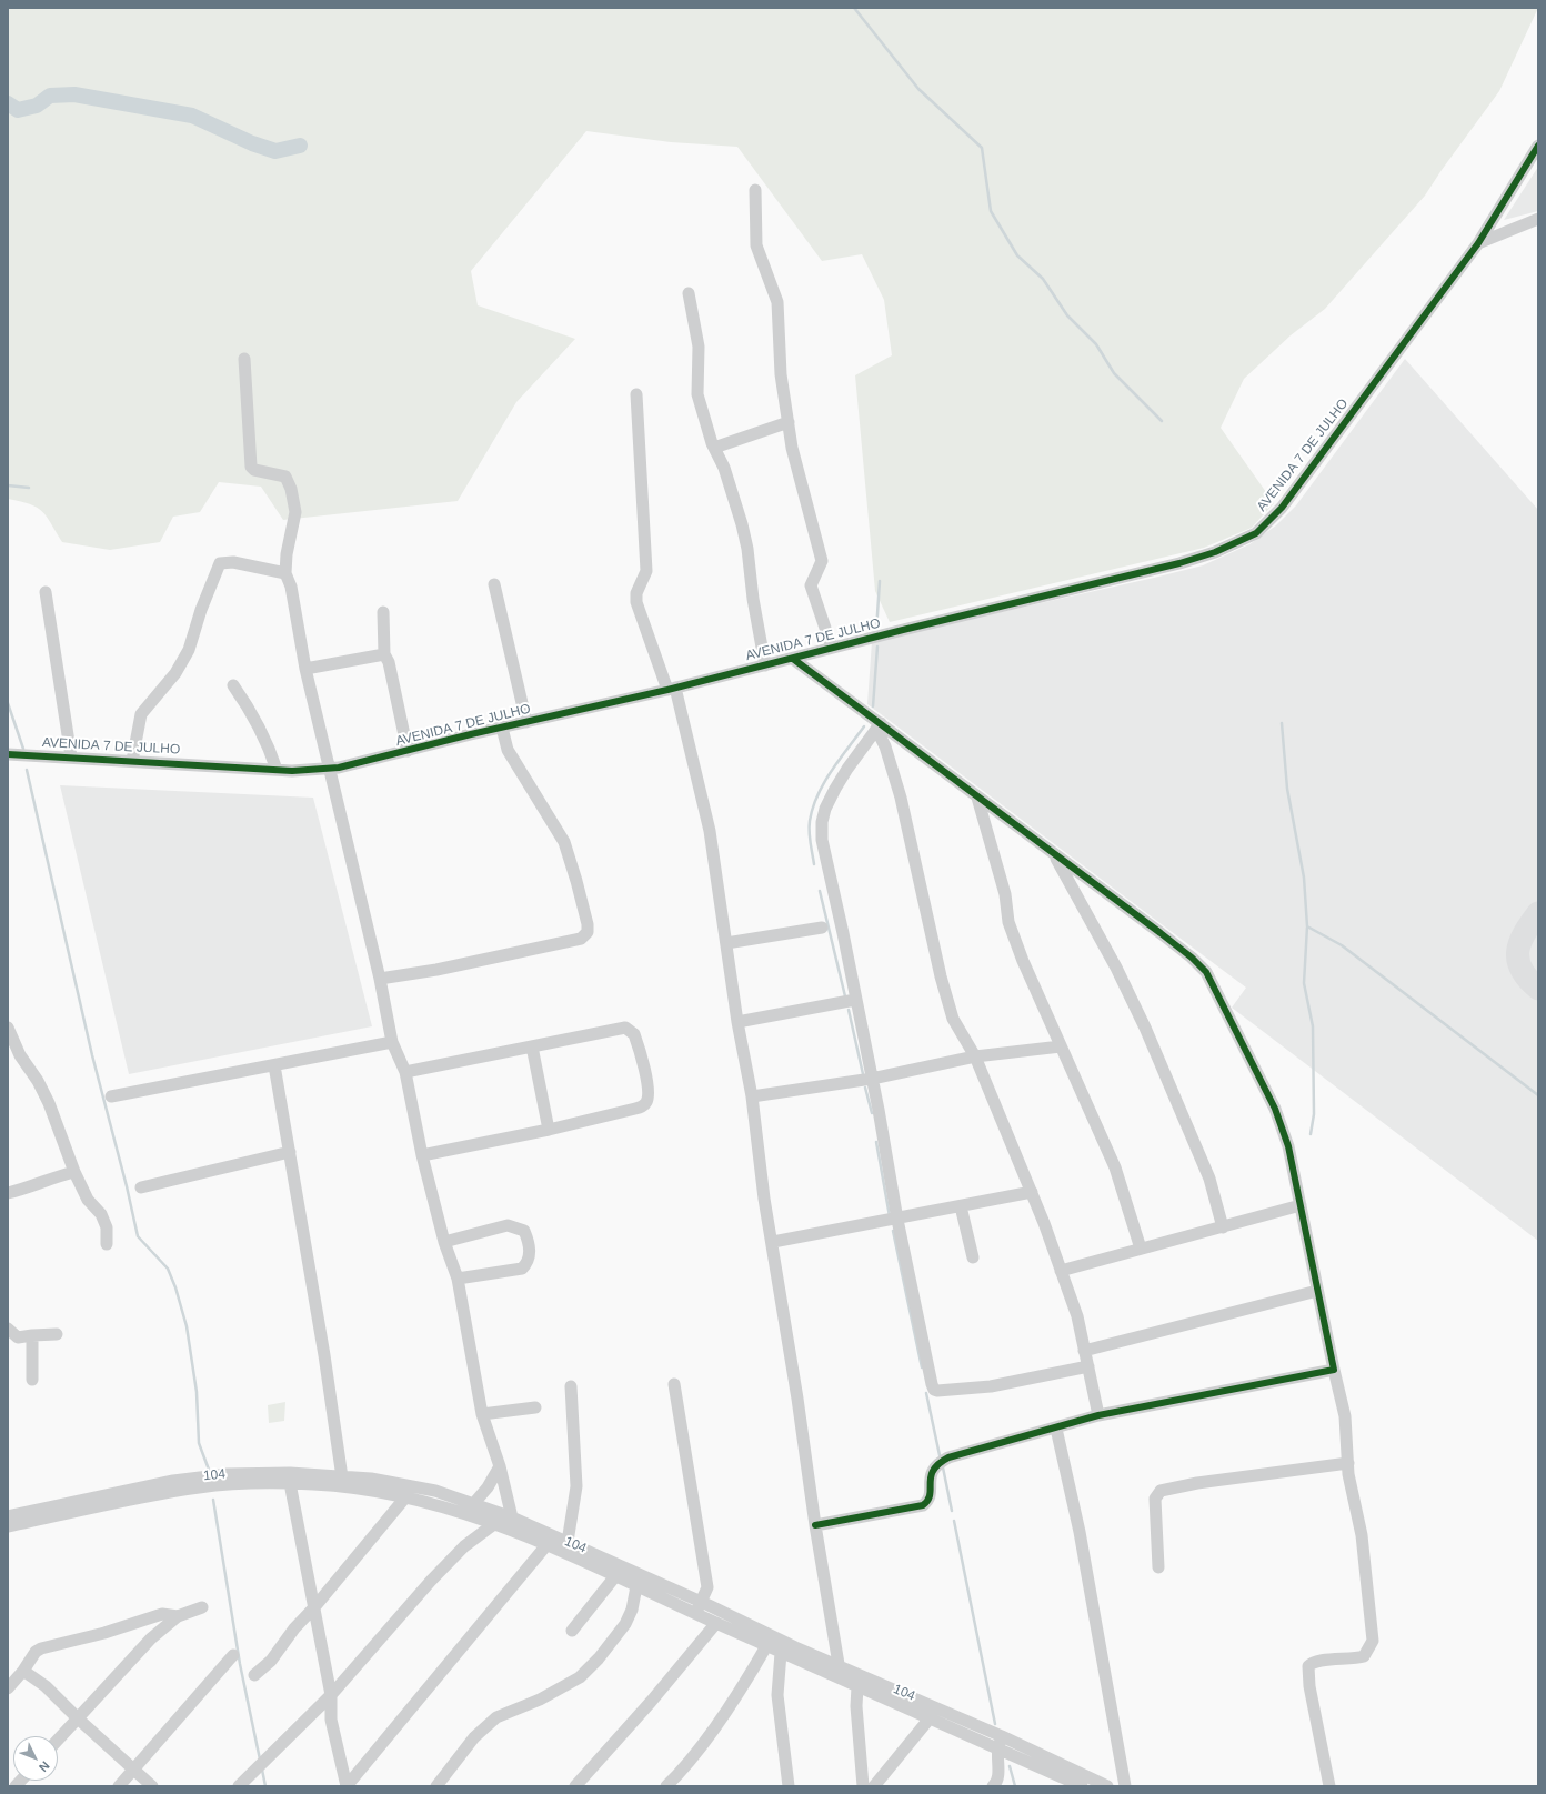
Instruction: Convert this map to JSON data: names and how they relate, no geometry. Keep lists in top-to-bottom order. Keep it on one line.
{"streets":{"street":["AVENIDA 7 DE JULHO","104"]},"north":"bottom right"}
